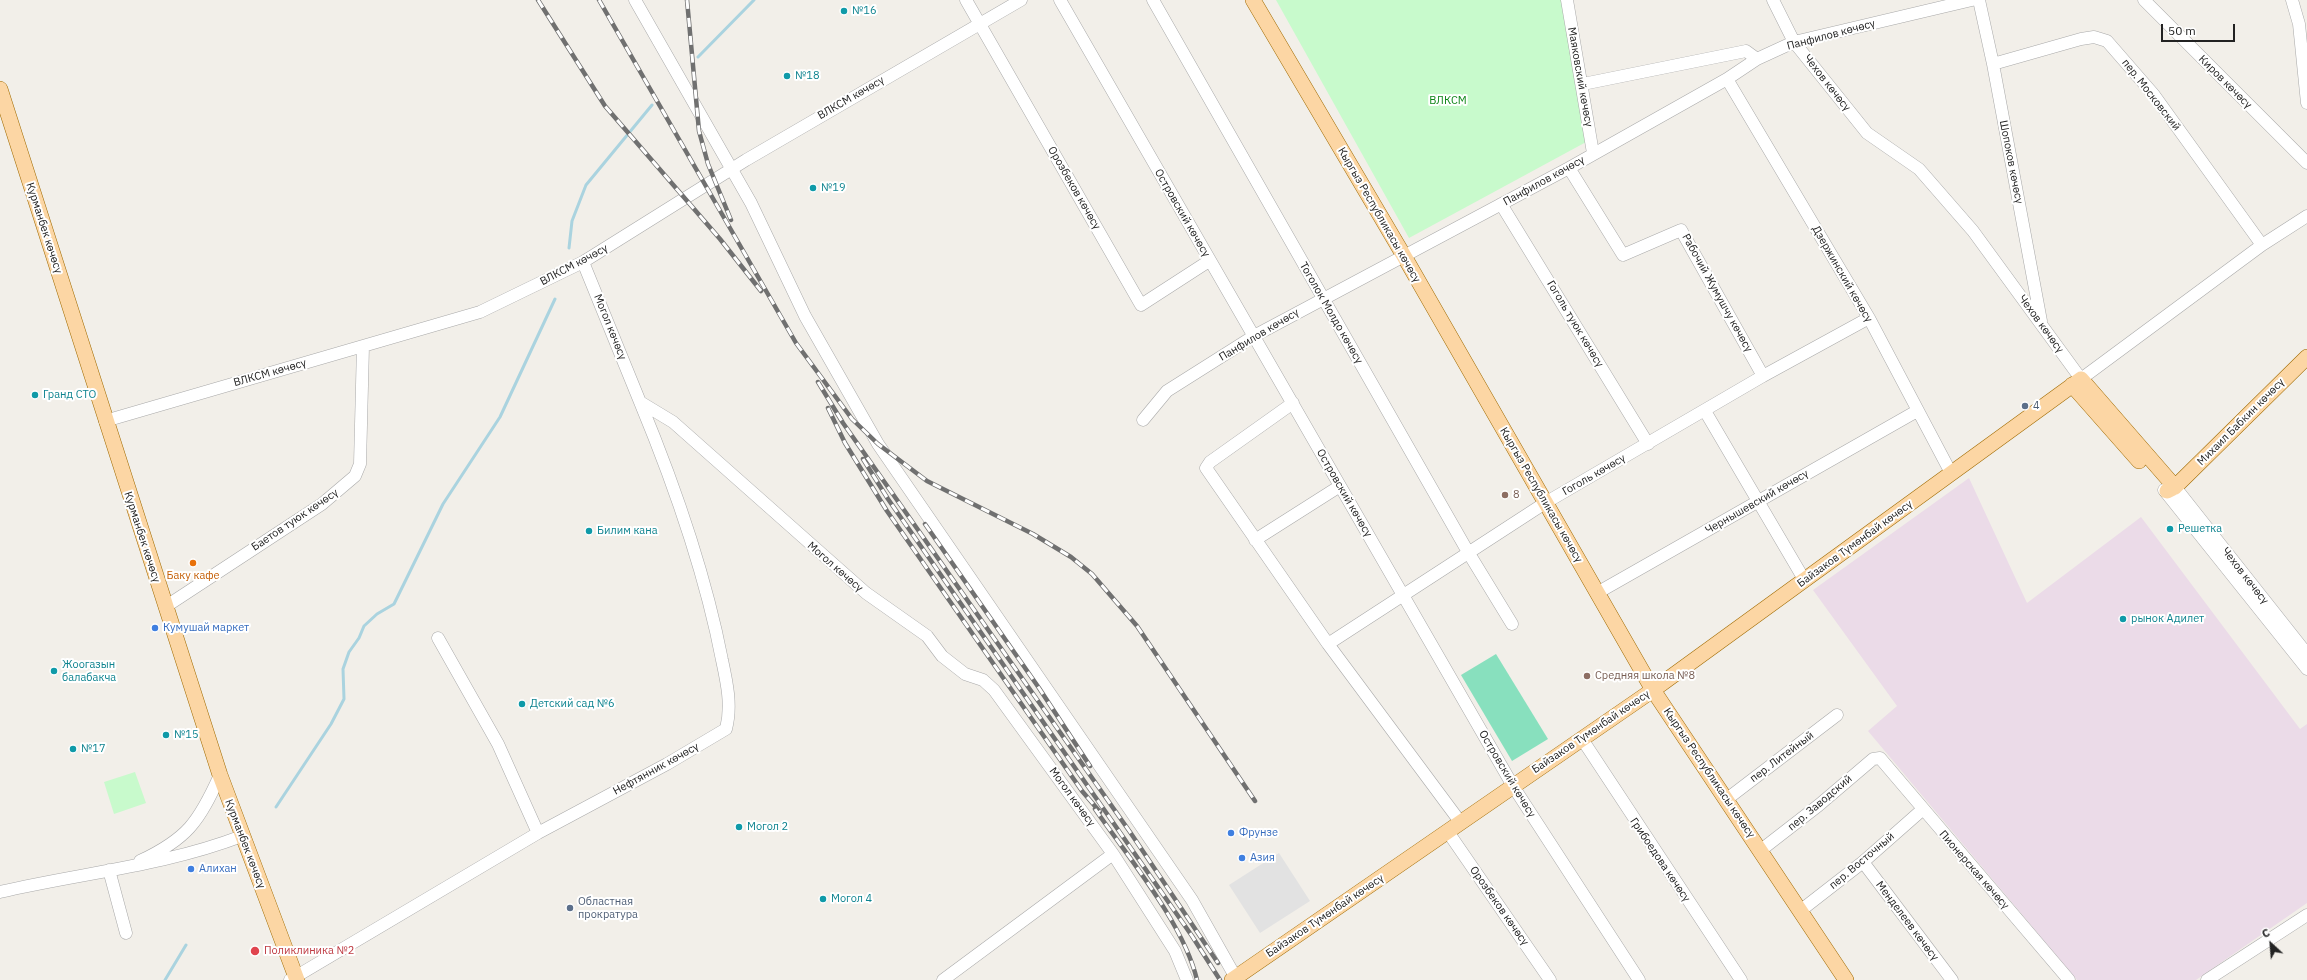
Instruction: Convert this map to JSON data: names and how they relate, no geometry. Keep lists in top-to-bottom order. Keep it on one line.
{"streets":{"main road":["Чехов көчөсү","Кыргыз Республикасы көчөсү","Курманбек көчөсү","Михаил Бабкин көчөсү","Байзаков Түмөнбай көчөсү"],"street":["Панфилов көчөсү","Маяковский көчөсү","Киров көчөсү","пер. Московский","ВЛКСМ көчөсү","Шопоков көчөсү","Орозбеков көчөсү","Островский көчөсү","Дзержинский көчөсү","Рабочий Жумушчу көчөсү","Тоголок Молдо көчөсү","Гоголь туюк көчөсү","Могол көчөсү","Гоголь көчөсү","Чернышевский көчөсү","Баетов туюк көчөсү","пер. Литейный","Нефтянник көчөсү","пер. Заводский","Грибоедова көчөсү","пер. Восточный","Пионерская көчөсү","Менделеев көчөсү"]},"crossings":[["Панфилов көчөсү","Маяковский көчөсү"],["Панфилов көчөсү","Чехов көчөсү"],["Панфилов көчөсү","Островский көчөсү"],["Панфилов көчөсү","Кыргыз Республикасы көчөсү"],["Панфилов көчөсү","Дзержинский көчөсү"],["Панфилов көчөсү","Рабочий Жумушчу көчөсү"],["Панфилов көчөсү","Тоголок Молдо көчөсү"],["Панфилов көчөсү","Гоголь туюк көчөсү"],["Чехов көчөсү","Шопоков көчөсү"],["Чехов көчөсү","Михаил Бабкин көчөсү"],["Чехов көчөсү","Байзаков Түмөнбай көчөсү"],["пер. Московский","Шопоков көчөсү"],["ВЛКСМ көчөсү","Орозбеков көчөсү"],["ВЛКСМ көчөсү","Курманбек көчөсү"],["ВЛКСМ көчөсү","Могол көчөсү"],["ВЛКСМ көчөсү","Баетов туюк көчөсү"],["Орозбеков көчөсү","Островский көчөсү"],["Орозбеков көчөсү","Байзаков Түмөнбай көчөсү"],["Островский көчөсү","Гоголь көчөсү"],["Островский көчөсү","Байзаков Түмөнбай көчөсү"],["Кыргыз Республикасы көчөсү","Гоголь көчөсү"],["Кыргыз Республикасы көчөсү","Чернышевский көчөсү"],["Кыргыз Республикасы көчөсү","Байзаков Түмөнбай көчөсү"],["Кыргыз Республикасы көчөсү","пер. Литейный"],["Кыргыз Республикасы көчөсү","пер. Заводский"],["Кыргыз Республикасы көчөсү","пер. Восточный"],["Курманбек көчөсү","Баетов туюк көчөсү"],["Курманбек көчөсү","Нефтянник көчөсү"],["Дзержинский көчөсү","Гоголь көчөсү"],["Дзержинский көчөсү","Чернышевский көчөсү"],["Дзержинский көчөсү","Байзаков Түмөнбай көчөсү"],["Рабочий Жумушчу көчөсү","Гоголь көчөсү"],["Тоголок Молдо көчөсү","Гоголь көчөсү"],["Гоголь туюк көчөсү","Гоголь көчөсү"],["Могол көчөсү","Нефтянник көчөсү"],["Байзаков Түмөнбай көчөсү","Грибоедова көчөсү"],["пер. Заводский","Пионерская көчөсү"],["пер. Восточный","Пионерская көчөсү"],["пер. Восточный","Менделеев көчөсү"]],"parks":["ВЛКСМ"],"places":["№16","№18","№19","Гранд СТО","4","8","Решетка","Билим кана","Баку кафе","рынок Адилет","Кумушай маркет","Жоогазын балабакча","Средняя школа №8","Детский сад №6","№15","№17","Могол 2","Фрунзе","Азия","Алихан","Могол 4","Областная прократура","Поликлиника №2"],"scale_bar":"50 m","north":"top left"}
